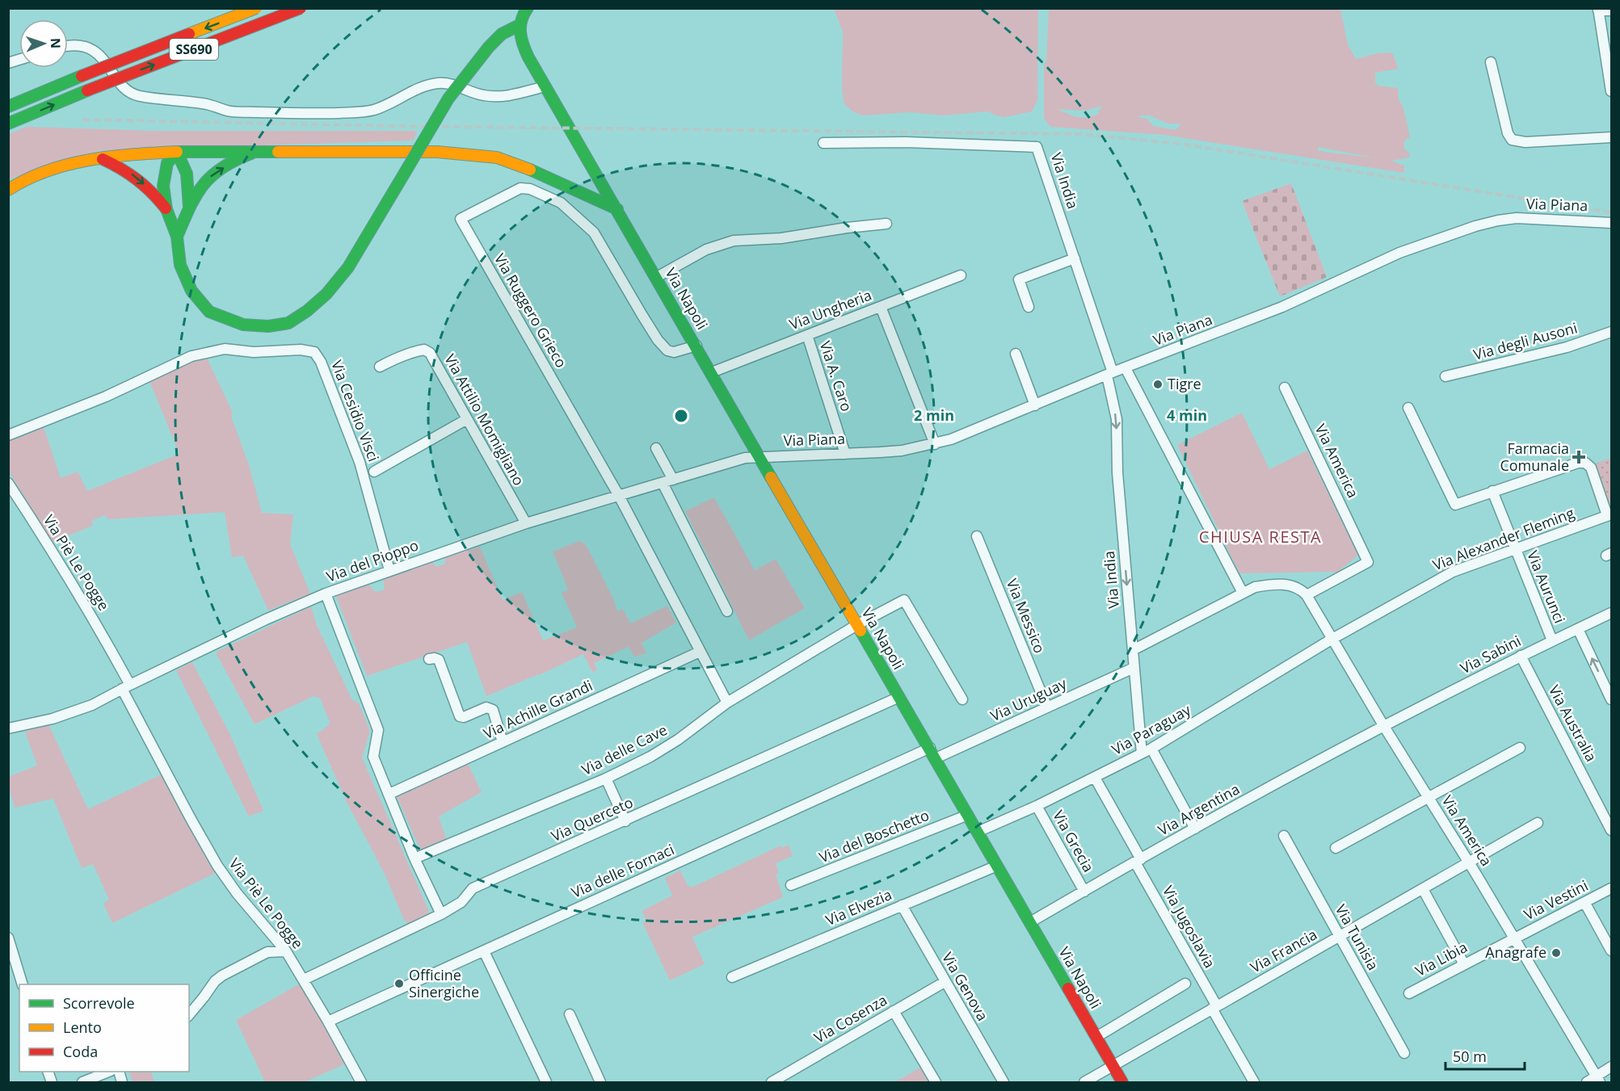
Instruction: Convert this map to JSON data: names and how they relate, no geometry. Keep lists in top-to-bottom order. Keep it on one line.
{"streets":{"main road":["SS690","Via Napoli"],"street":["Via India","Via Piana","Via Ungheria","Via Ruggero Grieco","Via degli Ausoni","Via A. Caro","Via Cesidio Visci","Via Attilio Momigliano","Via America","Via Alexander Fleming","Via del Pioppo","Via Piè Le Pogge","Via Aurunci","Via Messico","Via Sabini","Via Uruguay","Via Achille Grandi","Via Australia","Via Paraguay","Via delle Cave","Via Argentina","Via Querceto","Via del Boschetto","Via Grecia","Via delle Fornaci","Via Vestini","Via Elvezia","Via Jugoslavia","Via Tunisia","Via Francia","Via Libia","Via Genova","Via Cosenza"]},"crossings":[["Via India","Via Piana"],["Via India","Via Uruguay"],["Via India","Via Paraguay"],["Via Piana","Via Napoli"],["Via Piana","Via A. Caro"],["Via Piana","Via del Pioppo"],["Via Napoli","Via Ungheria"],["Via Napoli","Via Ruggero Grieco"],["Via Napoli","Via del Pioppo"],["Via Napoli","Via Uruguay"],["Via Napoli","Via Paraguay"],["Via Napoli","Via delle Cave"],["Via Napoli","Via Argentina"],["Via Napoli","Via Querceto"],["Via Napoli","Via del Boschetto"],["Via Napoli","Via delle Fornaci"],["Via Napoli","Via Elvezia"],["Via Napoli","Via Francia"],["Via Ungheria","Via A. Caro"],["Via Ruggero Grieco","Via del Pioppo"],["Via Ruggero Grieco","Via Achille Grandi"],["Via Ruggero Grieco","Via delle Cave"],["Via Cesidio Visci","Via del Pioppo"],["Via Attilio Momigliano","Via del Pioppo"],["Via America","Via Alexander Fleming"],["Via America","Via Sabini"],["Via America","Via Paraguay"],["Via America","Via Argentina"],["Via America","Via Vestini"],["Via America","Via Francia"],["Via America","Via Libia"],["Via Alexander Fleming","Via Aurunci"],["Via Alexander Fleming","Via Paraguay"],["Via del Pioppo","Via Piè Le Pogge"],["Via Piè Le Pogge","Via Querceto"],["Via Piè Le Pogge","Via delle Fornaci"],["Via Aurunci","Via Sabini"],["Via Messico","Via Uruguay"],["Via Sabini","Via Australia"],["Via Sabini","Via Argentina"],["Via Paraguay","Via Grecia"],["Via Paraguay","Via Jugoslavia"],["Via Argentina","Via Grecia"],["Via Argentina","Via Jugoslavia"],["Via Vestini","Via Libia"],["Via Elvezia","Via Genova"],["Via Jugoslavia","Via Francia"],["Via Tunisia","Via Francia"],["Via Genova","Via Cosenza"]],"districts":["CHIUSA RESTA"],"places":{"other":["Tigre","Anagrafe","Officine Sinergiche"],"health":["Farmacia Comunale"]},"legend":["Scorrevole","Lento","Coda"],"scale_bar":"50 m","north":"right","rings":["2 min","4 min"]}
